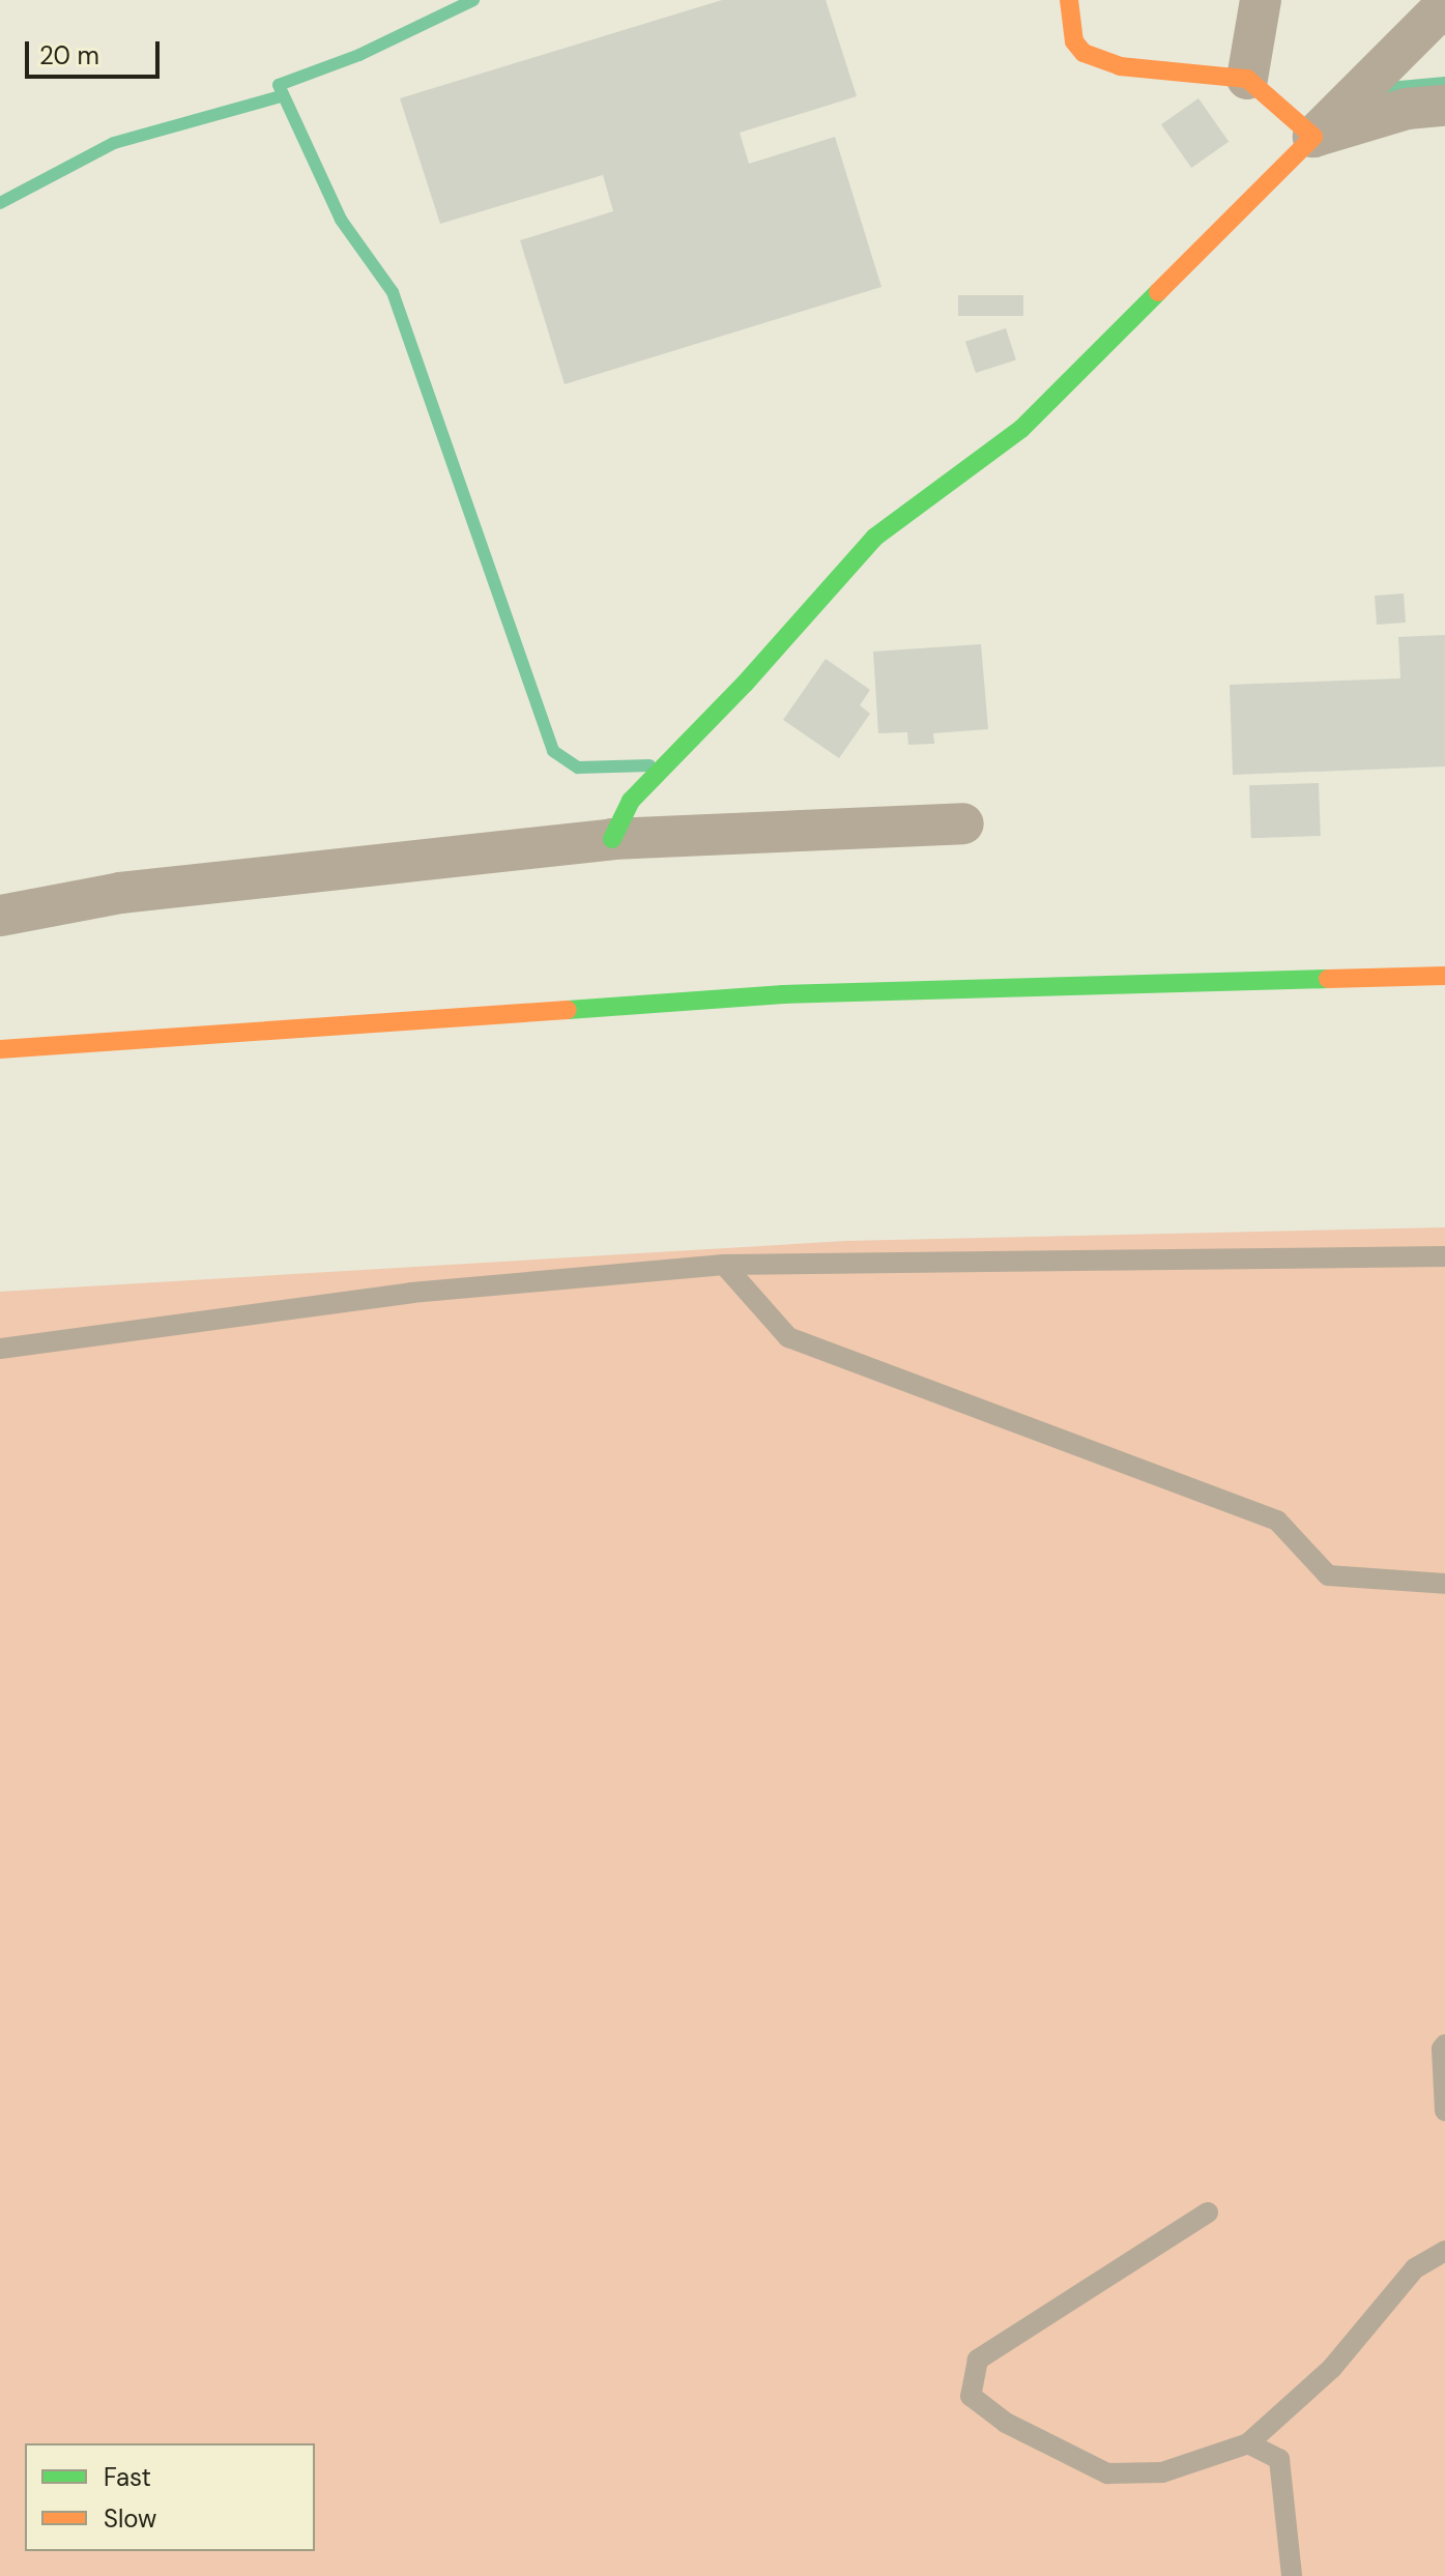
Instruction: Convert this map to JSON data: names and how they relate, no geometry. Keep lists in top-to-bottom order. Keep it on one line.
{"legend":["Fast","Slow"],"scale_bar":"20 m"}
